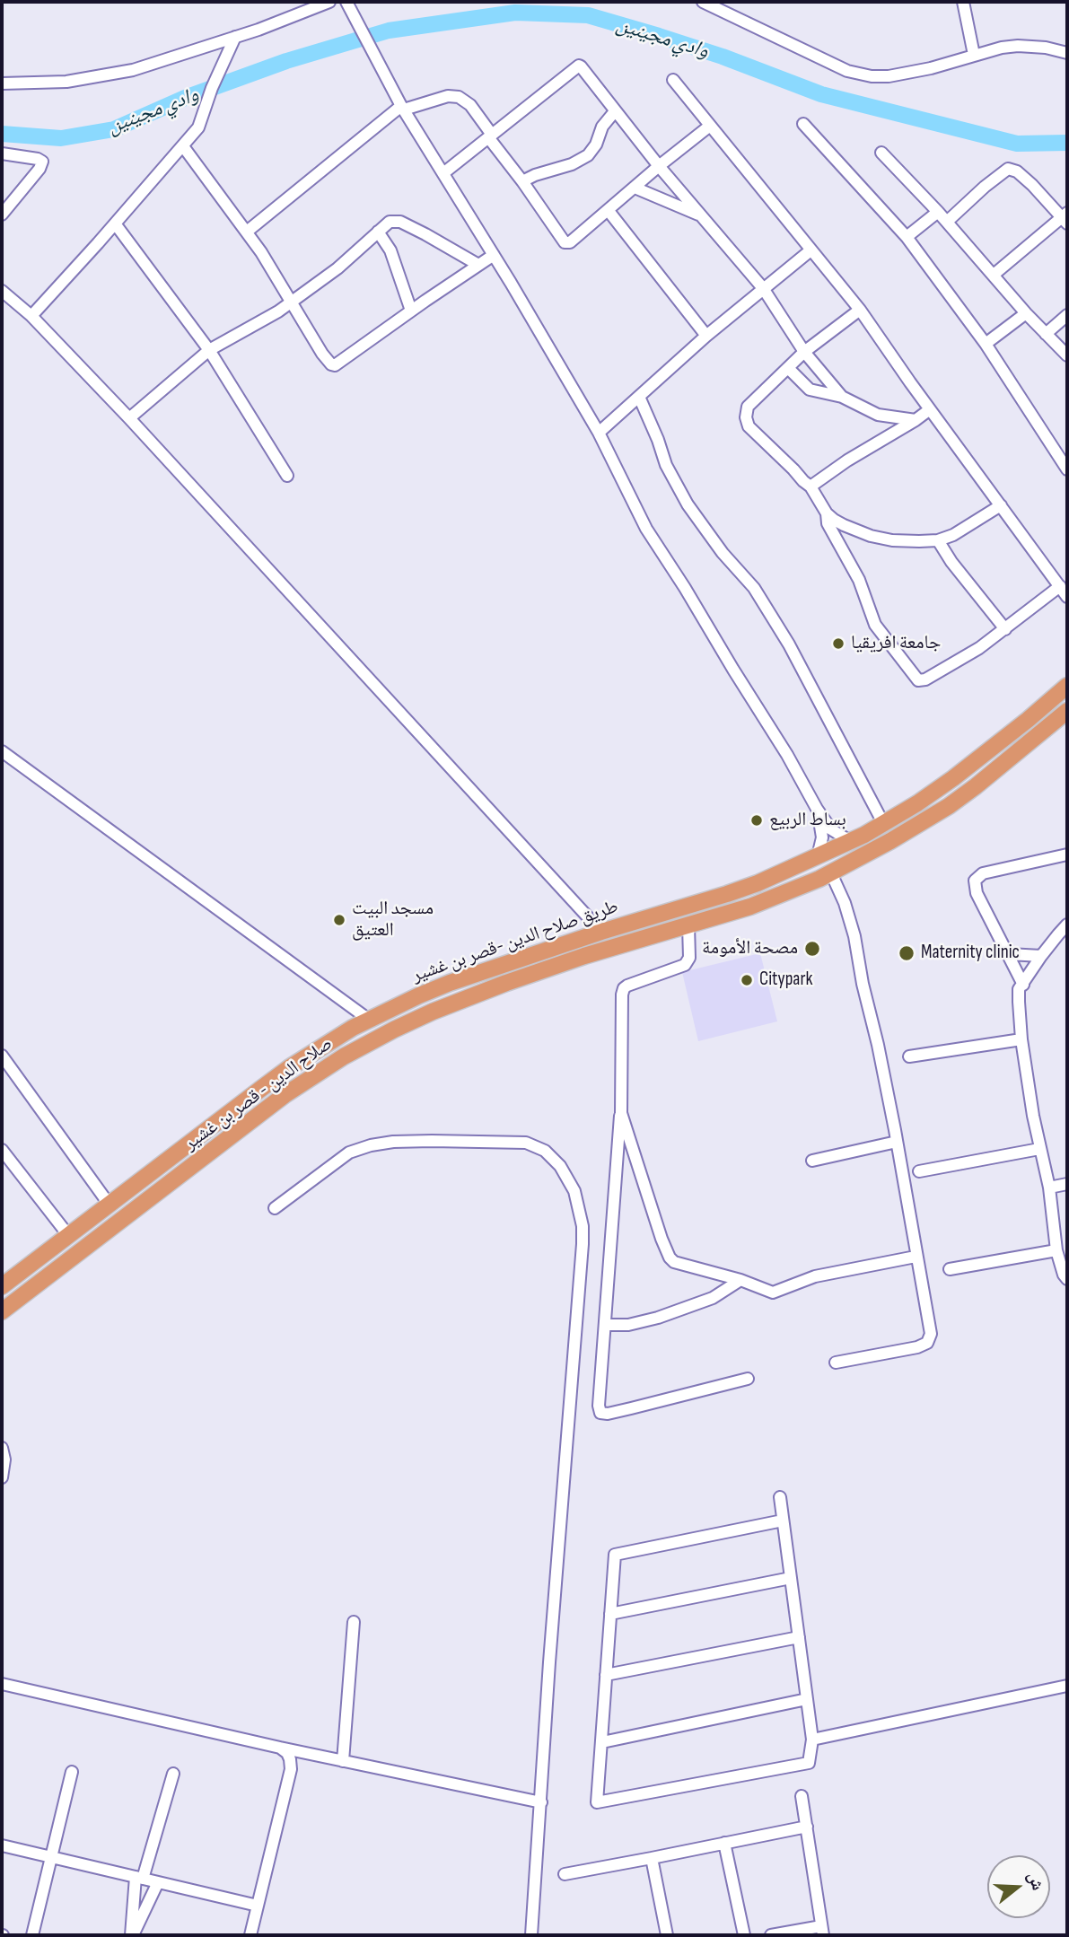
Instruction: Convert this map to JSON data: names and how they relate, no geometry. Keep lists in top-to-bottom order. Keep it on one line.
{"streets":{"highway":["طريق صلاح الدين -قصر بن غشير","صلاح الدين - قصر بن غشير"]},"water":["وادي مجينين"],"places":["جامعة افريقيا","بساط الربيع","مسجد البيت العتيق","مصحة الأمومة","Maternity clinic","Citypark"],"north":"right"}
